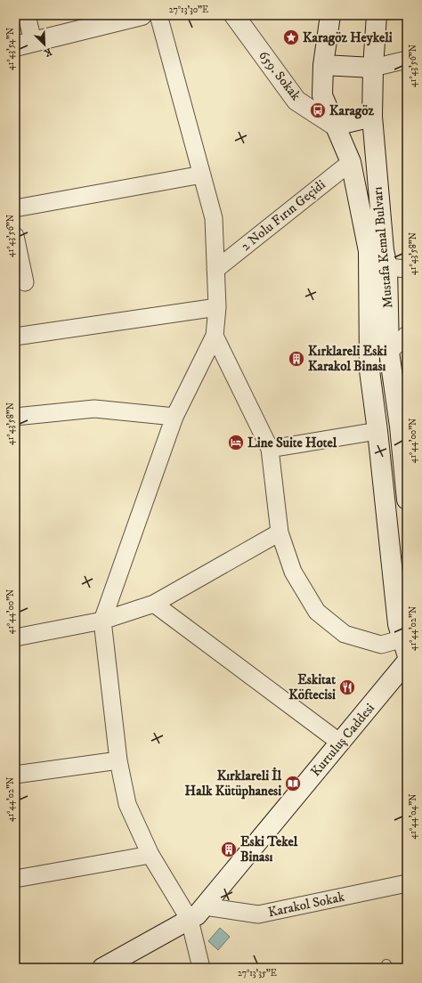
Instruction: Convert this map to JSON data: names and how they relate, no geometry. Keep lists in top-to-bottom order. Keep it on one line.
{"streets":{"main road":["659. Sokak","Mustafa Kemal Bulvarı","Kurtuluş Caddesi"],"street":["2 Nolu Fırın Geçidi","Karakol Sokak"]},"crossings":[["659. Sokak","Mustafa Kemal Bulvarı"],["2 Nolu Fırın Geçidi","Mustafa Kemal Bulvarı"],["Kurtuluş Caddesi","Karakol Sokak"]],"places":{"place":["Karagöz Heykeli"],"bus stop":["Karagöz"],"building":["Kırklareli Eski Karakol Binası","Eski Tekel Binası"],"hotel":["Line Suite Hotel"],"restaurant":["Eskitat Köftecisi"],"library":["Kırklareli İl Halk Kütüphanesi"]},"north":"bottom right","coordinates":["27°13'30\"E","41°43'54\"N","41°43'56\"N","41°43'58\"N","41°44'00\"N","41°44'02\"N","41°44'04\"N","27°13'35\"E"]}
